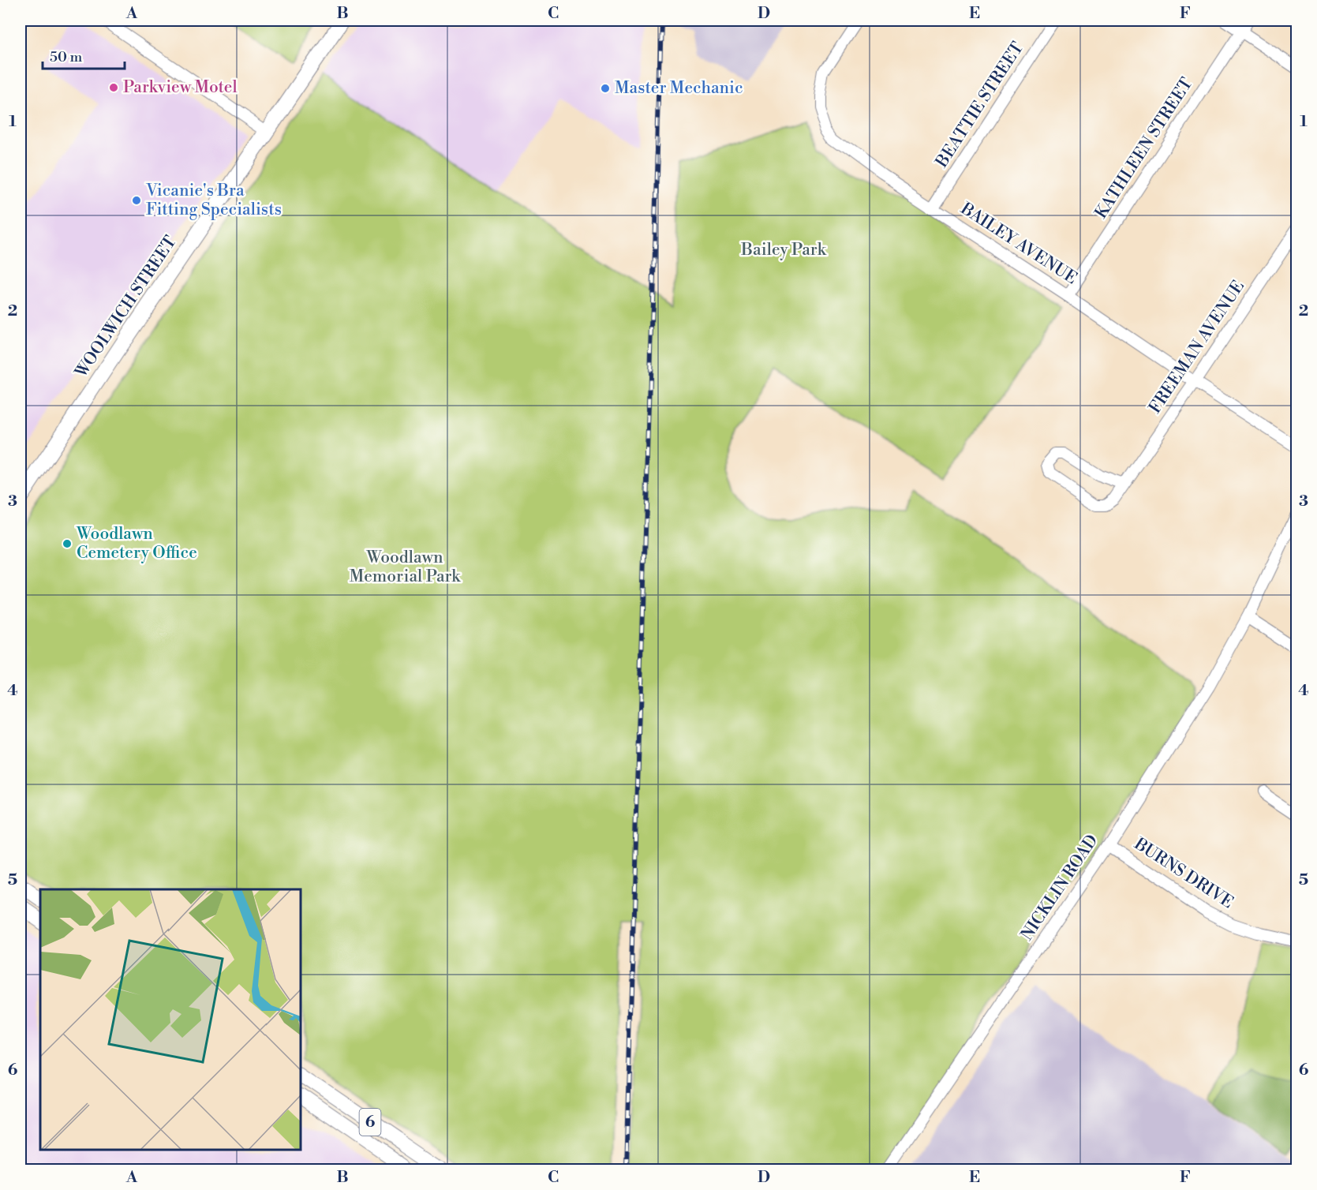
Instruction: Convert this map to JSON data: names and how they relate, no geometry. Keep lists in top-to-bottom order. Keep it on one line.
{"streets":{"main road":["WOOLWICH STREET","6"],"street":["BEATTIE STREET","KATHLEEN STREET","BAILEY AVENUE","FREEMAN AVENUE","BURNS DRIVE","NICKLIN ROAD"]},"crossings":[["BEATTIE STREET","BAILEY AVENUE"],["KATHLEEN STREET","BAILEY AVENUE"],["BAILEY AVENUE","FREEMAN AVENUE"],["BURNS DRIVE","NICKLIN ROAD"]],"parks":["Bailey Park","Woodlawn Memorial Park"],"places":["Parkview Motel","Master Mechanic","Vicanie's Bra Fitting Specialists","Woodlawn Cemetery Office"],"scale_bar":"50 m","grid":{"columns":["A","B","C","D","E","F"],"rows":["1","2","3","4","5","6"]}}
